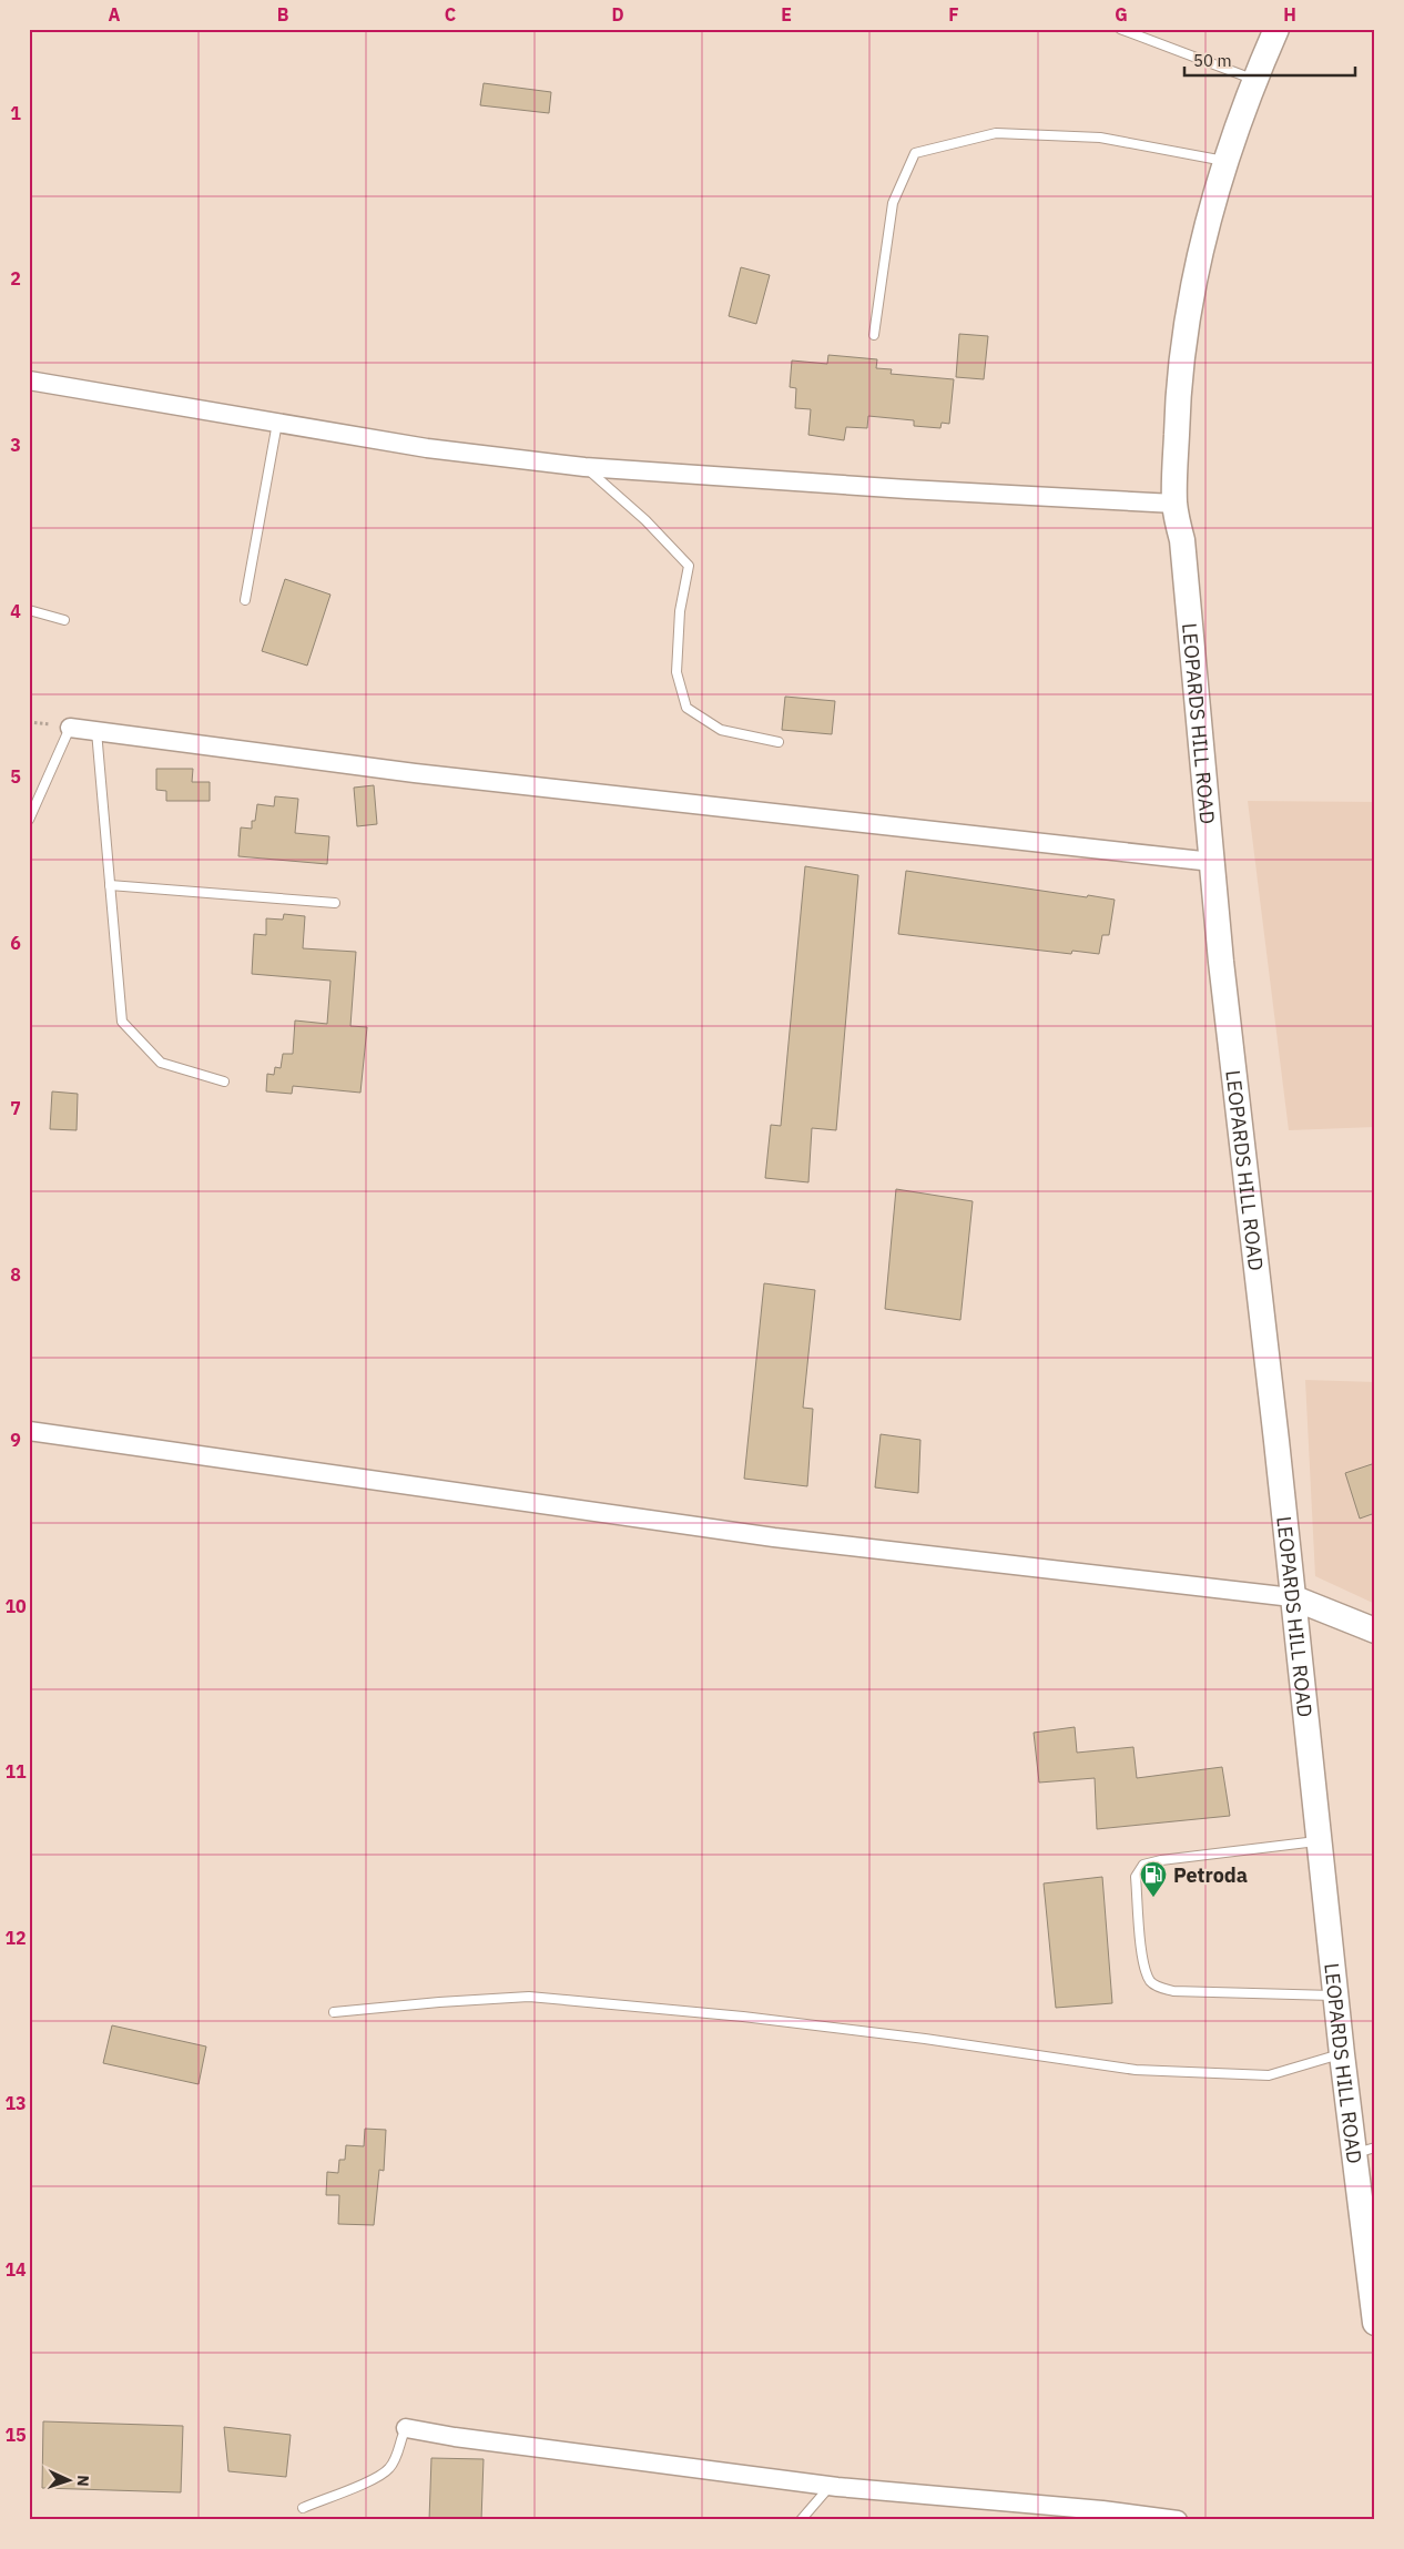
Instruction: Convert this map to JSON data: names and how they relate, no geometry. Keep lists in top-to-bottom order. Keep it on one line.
{"streets":{"main road":["LEOPARDS HILL ROAD"]},"places":{"fuel station":["Petroda"]},"scale_bar":"50 m","north":"right","grid":{"columns":["A","B","C","D","E","F","G","H"],"rows":["1","2","3","4","5","6","7","8","9","10","11","12","13","14","15"]}}
